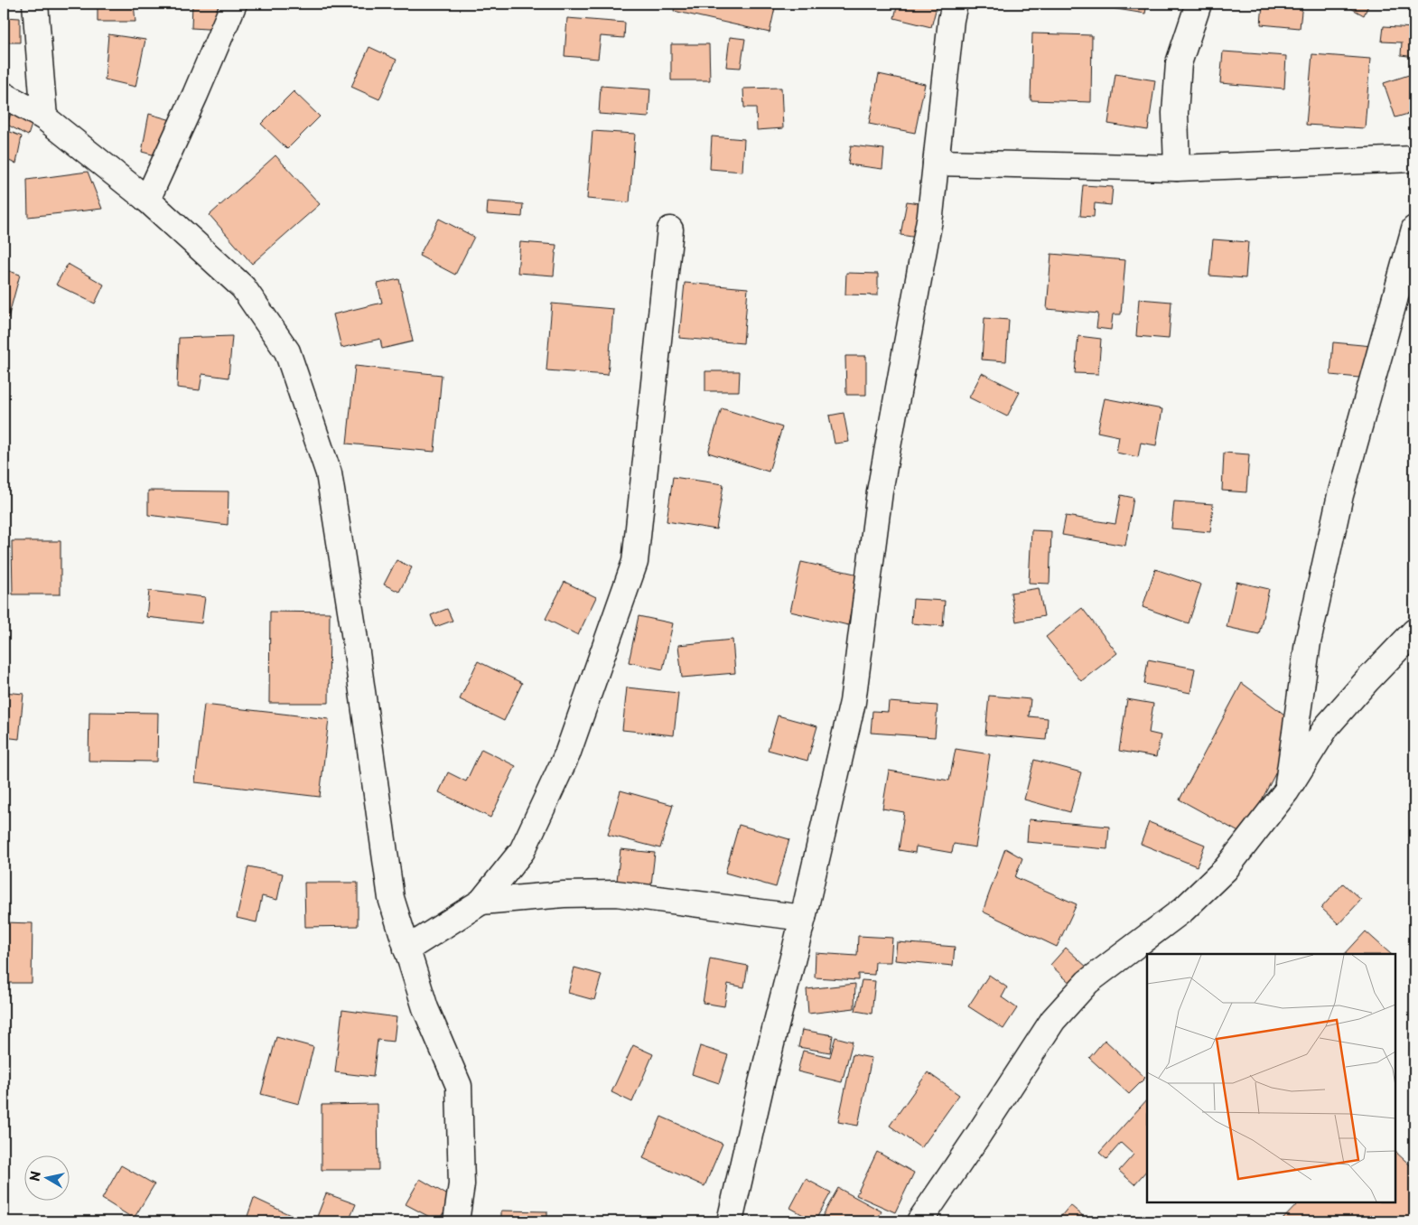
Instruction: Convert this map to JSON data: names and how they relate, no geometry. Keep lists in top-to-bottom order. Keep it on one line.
{"north":"left"}
